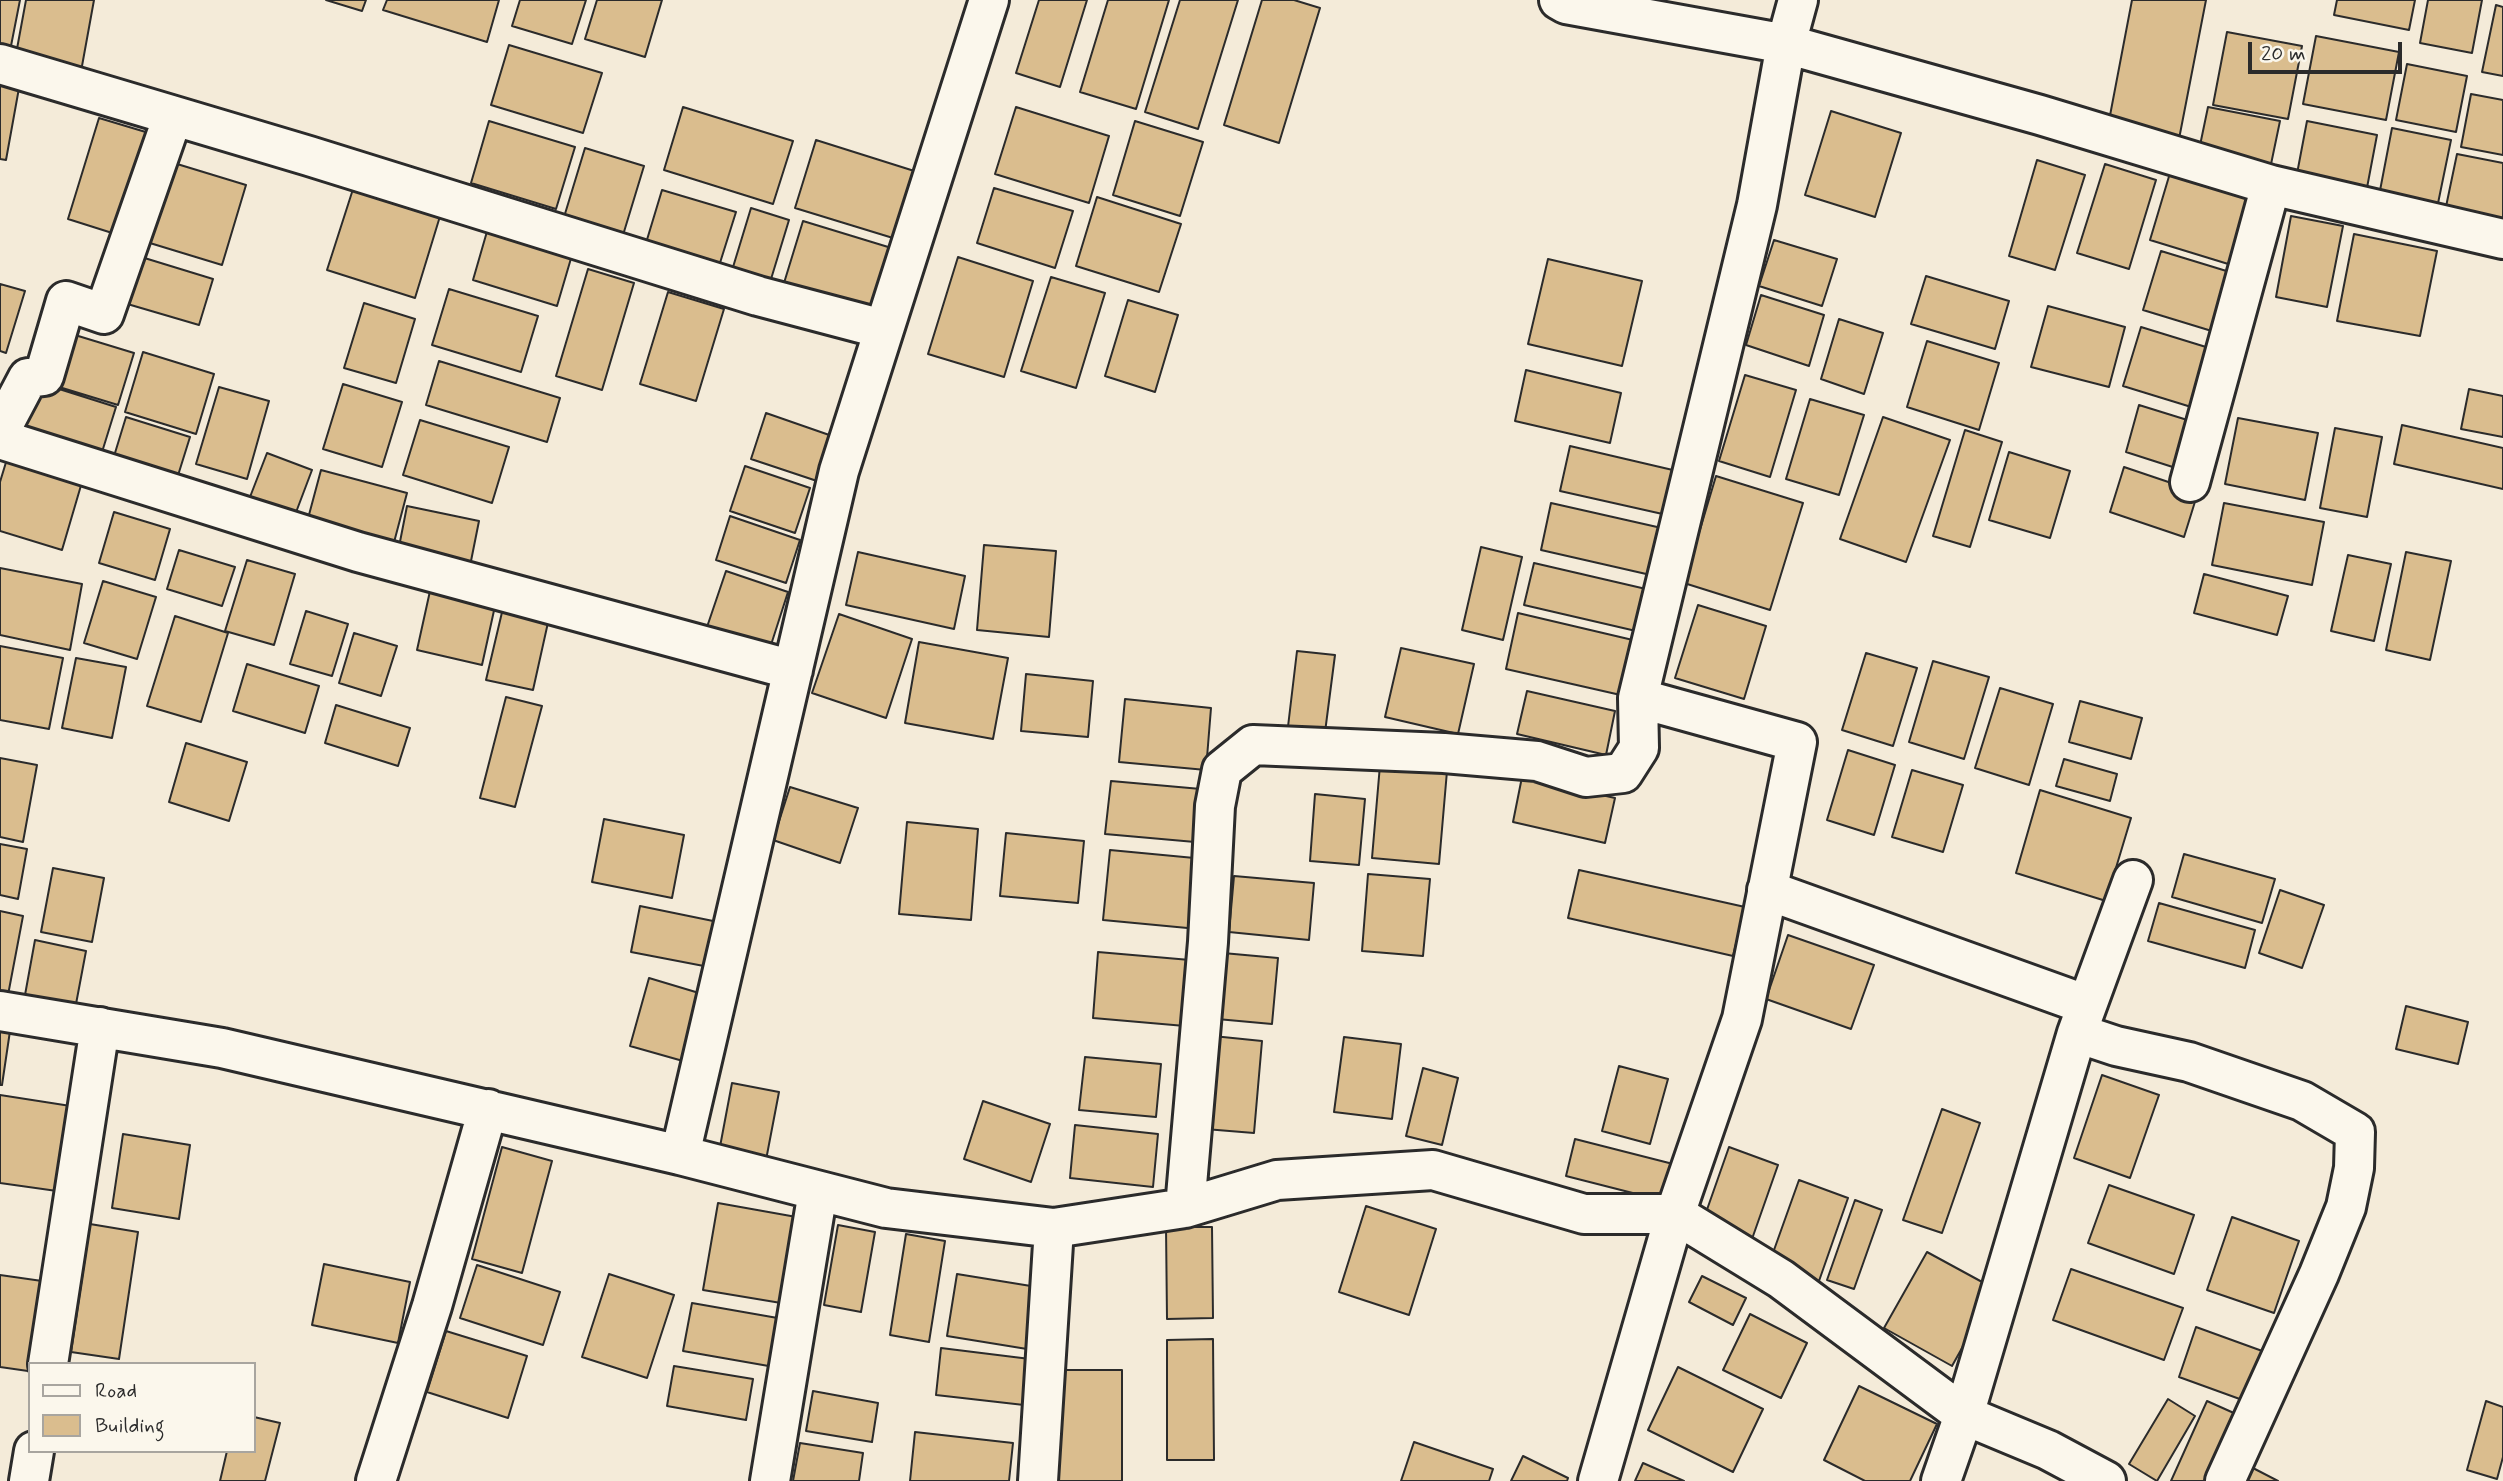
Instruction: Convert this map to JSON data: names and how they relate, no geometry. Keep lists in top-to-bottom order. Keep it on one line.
{"legend":["Road","Building"],"scale_bar":"20 m"}
